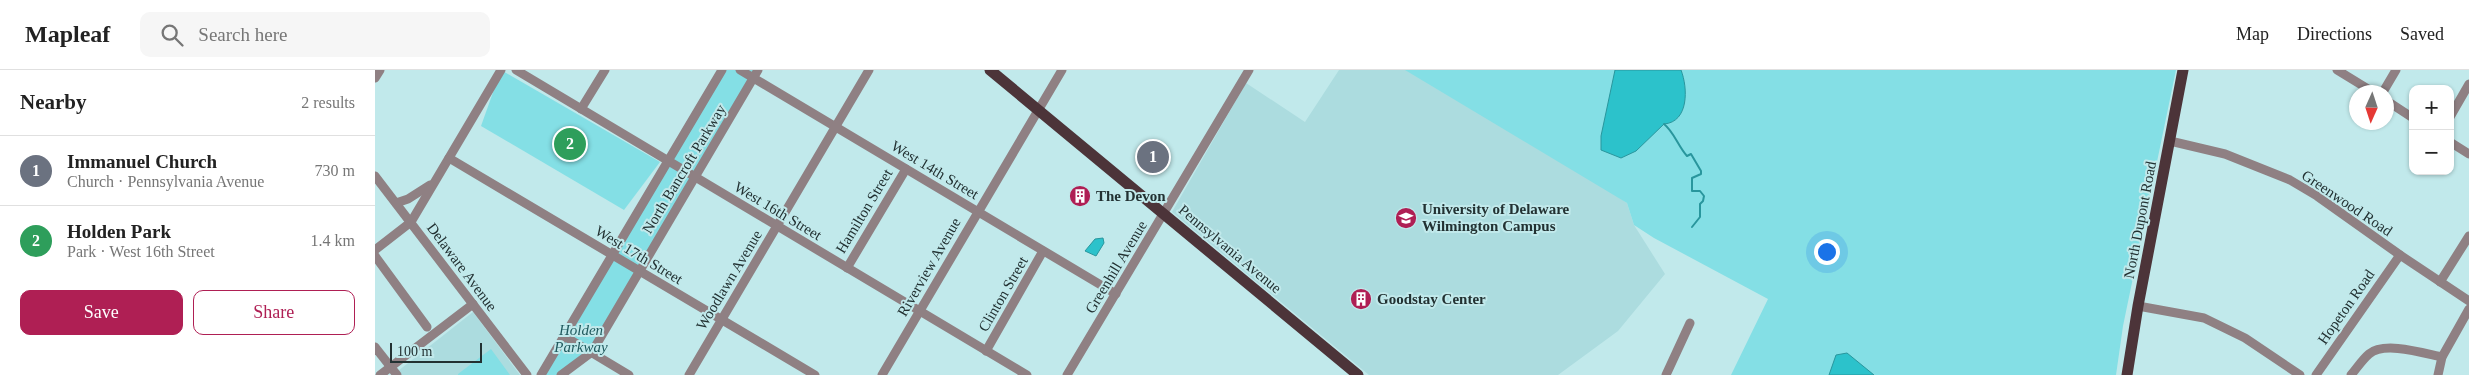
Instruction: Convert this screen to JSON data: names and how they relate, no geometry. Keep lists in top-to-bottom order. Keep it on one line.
{"streets":{"main road":["North Dupont Road","Pennsylvania Avenue"],"street":["North Bancroft Parkway","West 14th Street","Greenwood Road","West 16th Street","Hamilton Street","West 17th Street","Delaware Avenue","Riverview Avenue","Greenhill Avenue","Woodlawn Avenue","Clinton Street","Hopeton Road"]},"crossings":[["North Bancroft Parkway","West 14th Street"],["North Bancroft Parkway","West 16th Street"],["North Bancroft Parkway","West 17th Street"],["West 14th Street","Hamilton Street"],["West 14th Street","Riverview Avenue"],["West 14th Street","Greenhill Avenue"],["West 14th Street","Woodlawn Avenue"],["West 14th Street","Clinton Street"],["Greenwood Road","North Dupont Road"],["Greenwood Road","Hopeton Road"],["West 16th Street","Hamilton Street"],["West 16th Street","Riverview Avenue"],["West 16th Street","Woodlawn Avenue"],["West 16th Street","Clinton Street"],["Pennsylvania Avenue","Riverview Avenue"],["Pennsylvania Avenue","Greenhill Avenue"],["West 17th Street","Woodlawn Avenue"]],"parks":["Holden Parkway"],"places":{"building":["The Devon","Goodstay Center"],"school or university":["University of Delaware Wilmington Campus"]},"scale_bar":"100 m","north":"bottom","page":{"header":"Mapleaf","search":"Search here","nav":["Map","Directions","Saved"],"heading":["Nearby","2 results"],"map_buttons":["+","−"],"pins":["2","1"],"list":[{"mark":"1","name":"Immanuel Church","note":"Church · Pennsylvania Avenue","value":"730 m"},{"mark":"2","name":"Holden Park","note":"Park · West 16th Street","value":"1.4 km"}],"buttons":["Save","Share"],"scale":"100 m"}}
